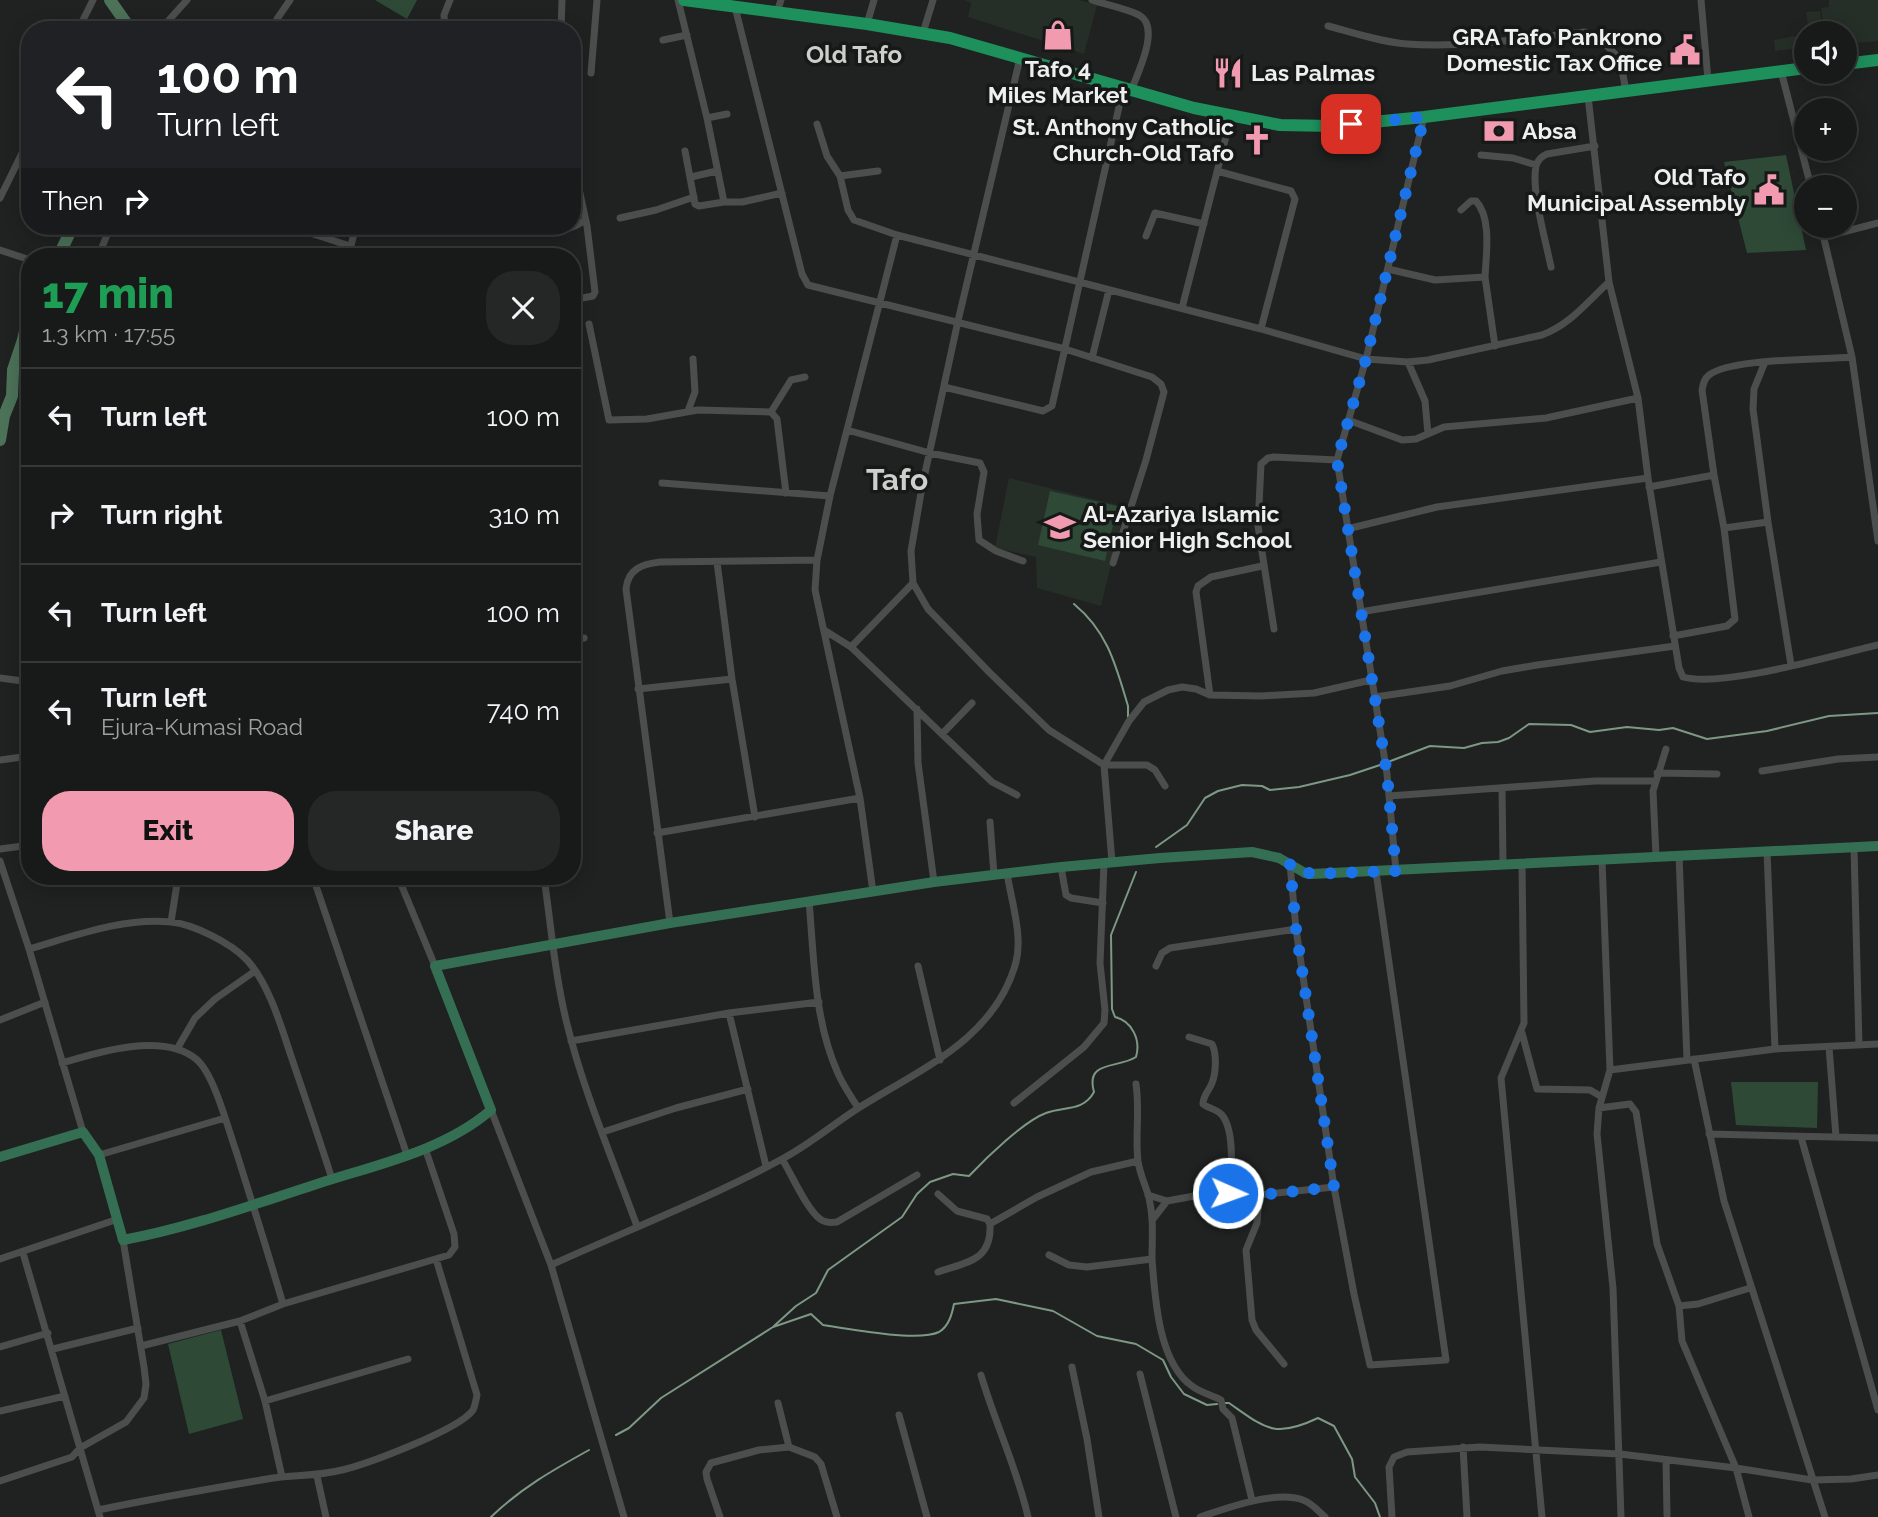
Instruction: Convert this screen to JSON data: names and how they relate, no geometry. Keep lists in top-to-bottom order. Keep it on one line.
{"districts":["Old Tafo","Tafo"],"places":{"shop":["Tafo 4 Miles Market"],"public building":["GRA Tafo Pankrono Domestic Tax Office","Old Tafo Municipal Assembly"],"restaurant":["Las Palmas"],"bank":["Absa"],"church":["St. Anthony Catholic Church-Old Tafo"],"school or university":["Al-Azariya Islamic Senior High School"]},"page":{"map_buttons":["+","−"],"turn":["100 m","Turn left"],"then":"Then","heading":["17 min","1.3 km · 17:55"],"list":[{"name":"Turn left","value":"100 m"},{"name":"Turn right","value":"310 m"},{"name":"Turn left","value":"100 m"},{"name":"Turn left","note":"Ejura-Kumasi Road","value":"740 m"}],"buttons":["Exit","Share"]}}
